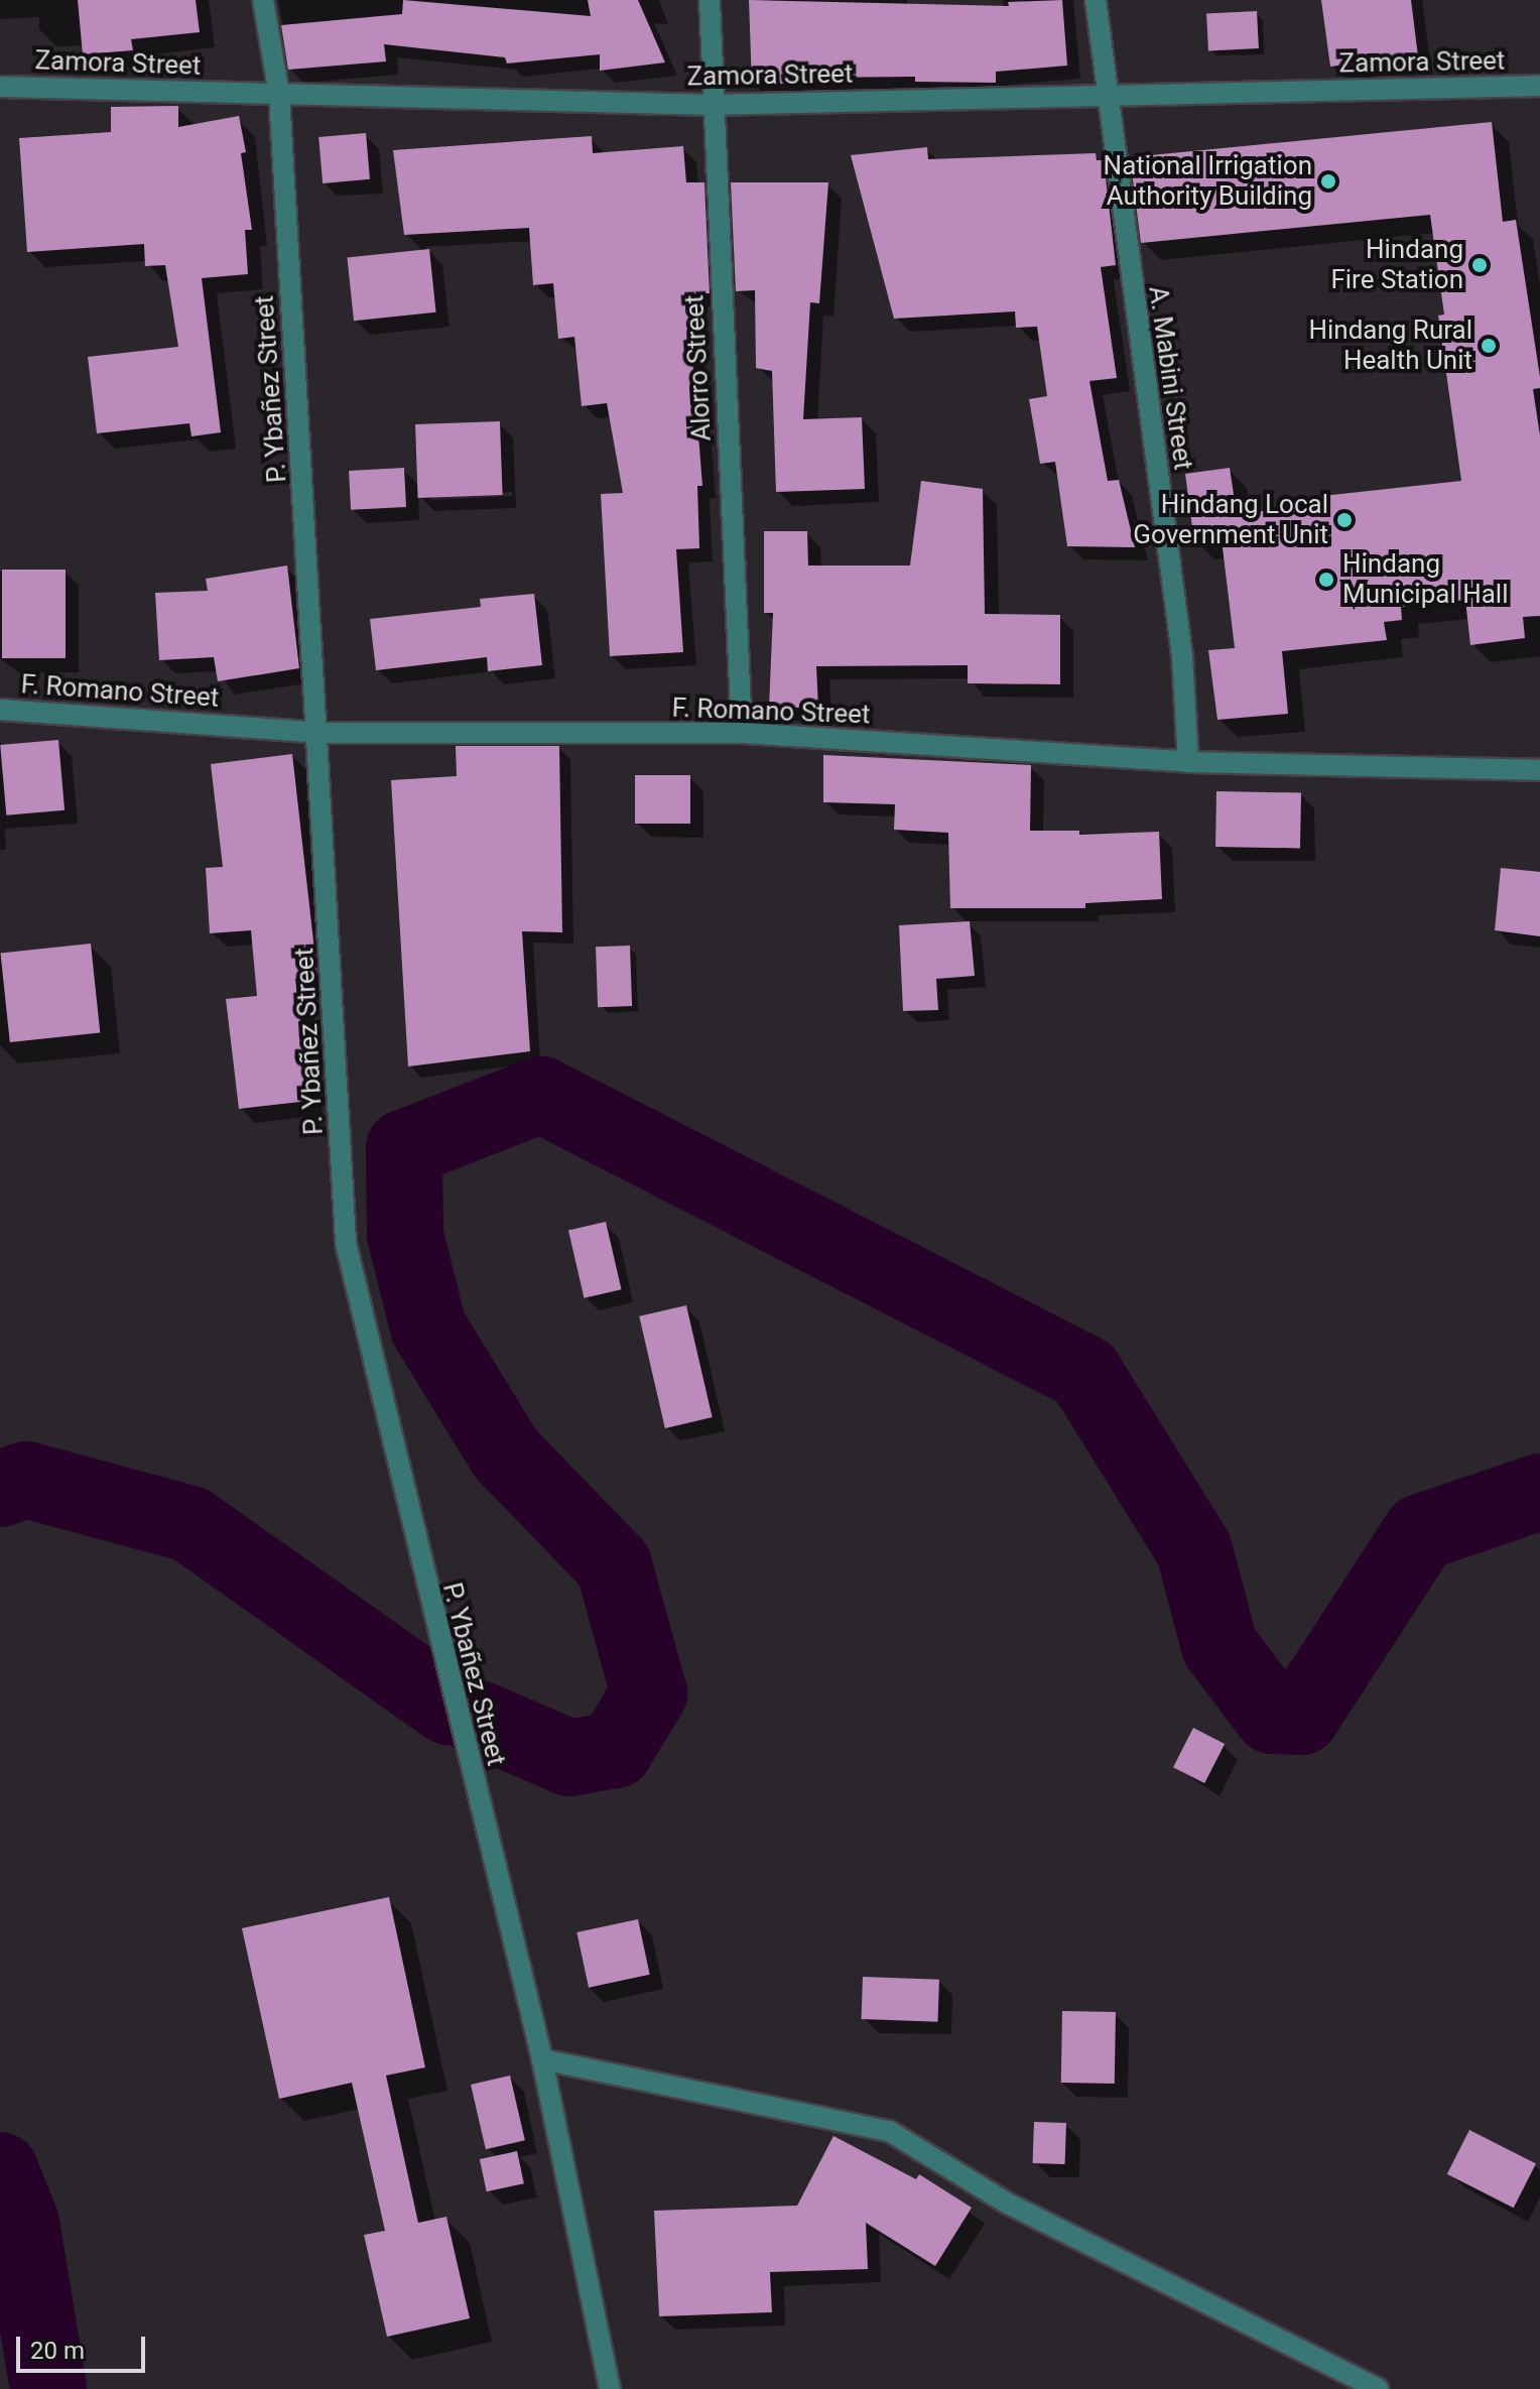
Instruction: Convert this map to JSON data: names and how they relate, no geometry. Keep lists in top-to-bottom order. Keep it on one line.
{"streets":{"street":["Zamora Street","Alorro Street","A. Mabini Street","P. Ybañez Street","F. Romano Street"]},"crossings":[["Zamora Street","Alorro Street"],["Zamora Street","A. Mabini Street"],["Zamora Street","P. Ybañez Street"],["Alorro Street","F. Romano Street"],["A. Mabini Street","F. Romano Street"],["P. Ybañez Street","F. Romano Street"]],"places":["National Irrigation Authority Building","Hindang Fire Station","Hindang Rural Health Unit","Hindang Local Government Unit","Hindang Municipal Hall"],"scale_bar":"20 m"}
